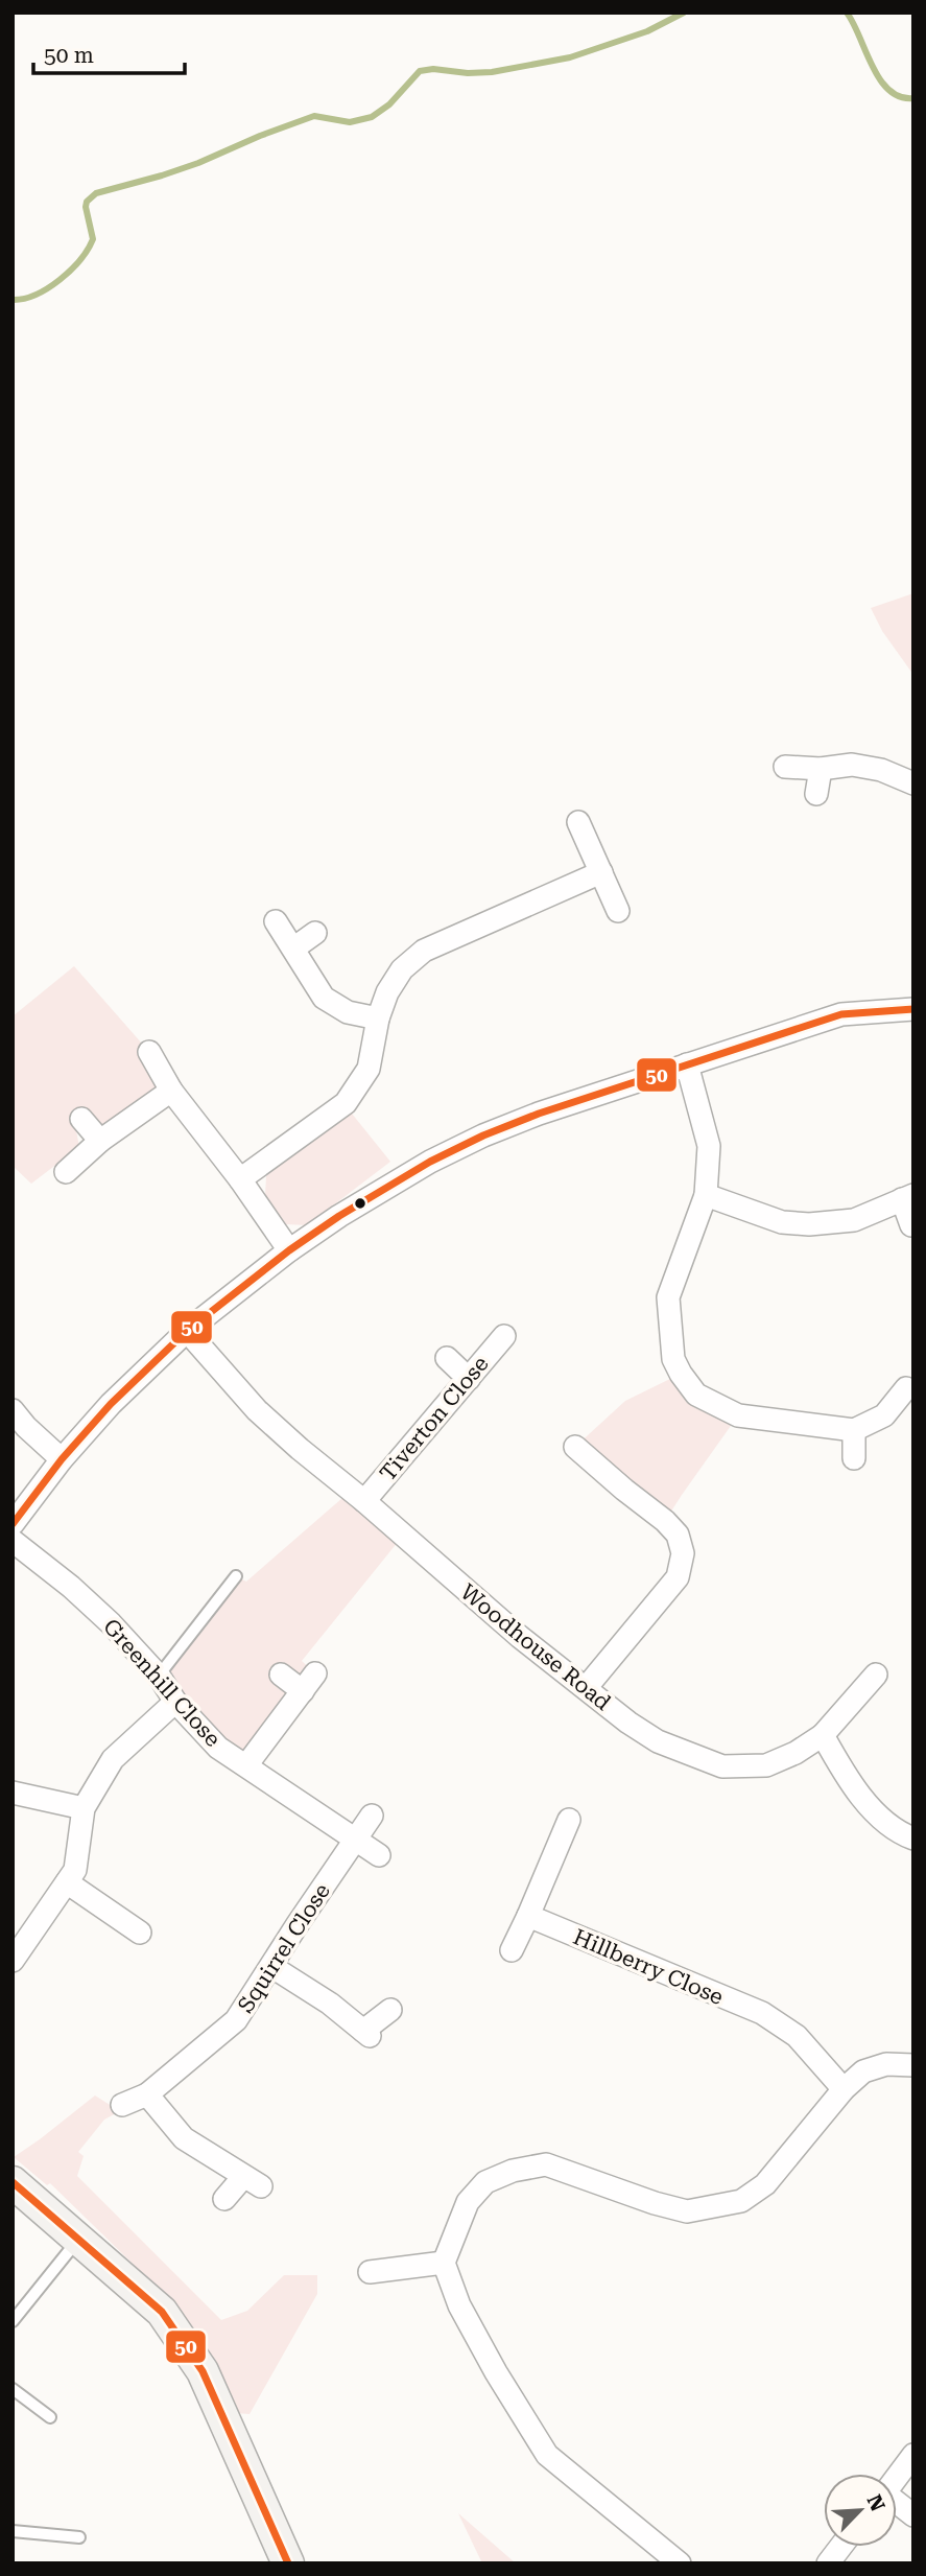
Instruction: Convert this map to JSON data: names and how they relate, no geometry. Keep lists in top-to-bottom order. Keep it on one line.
{"streets":{"street":["Tiverton Close","Woodhouse Road","Greenhill Close","Squirrel Close","Hillberry Close"]},"crossings":[["Tiverton Close","Woodhouse Road"],["Greenhill Close","Squirrel Close"]],"lines":["transit line 50"],"scale_bar":"50 m","north":"top right"}
